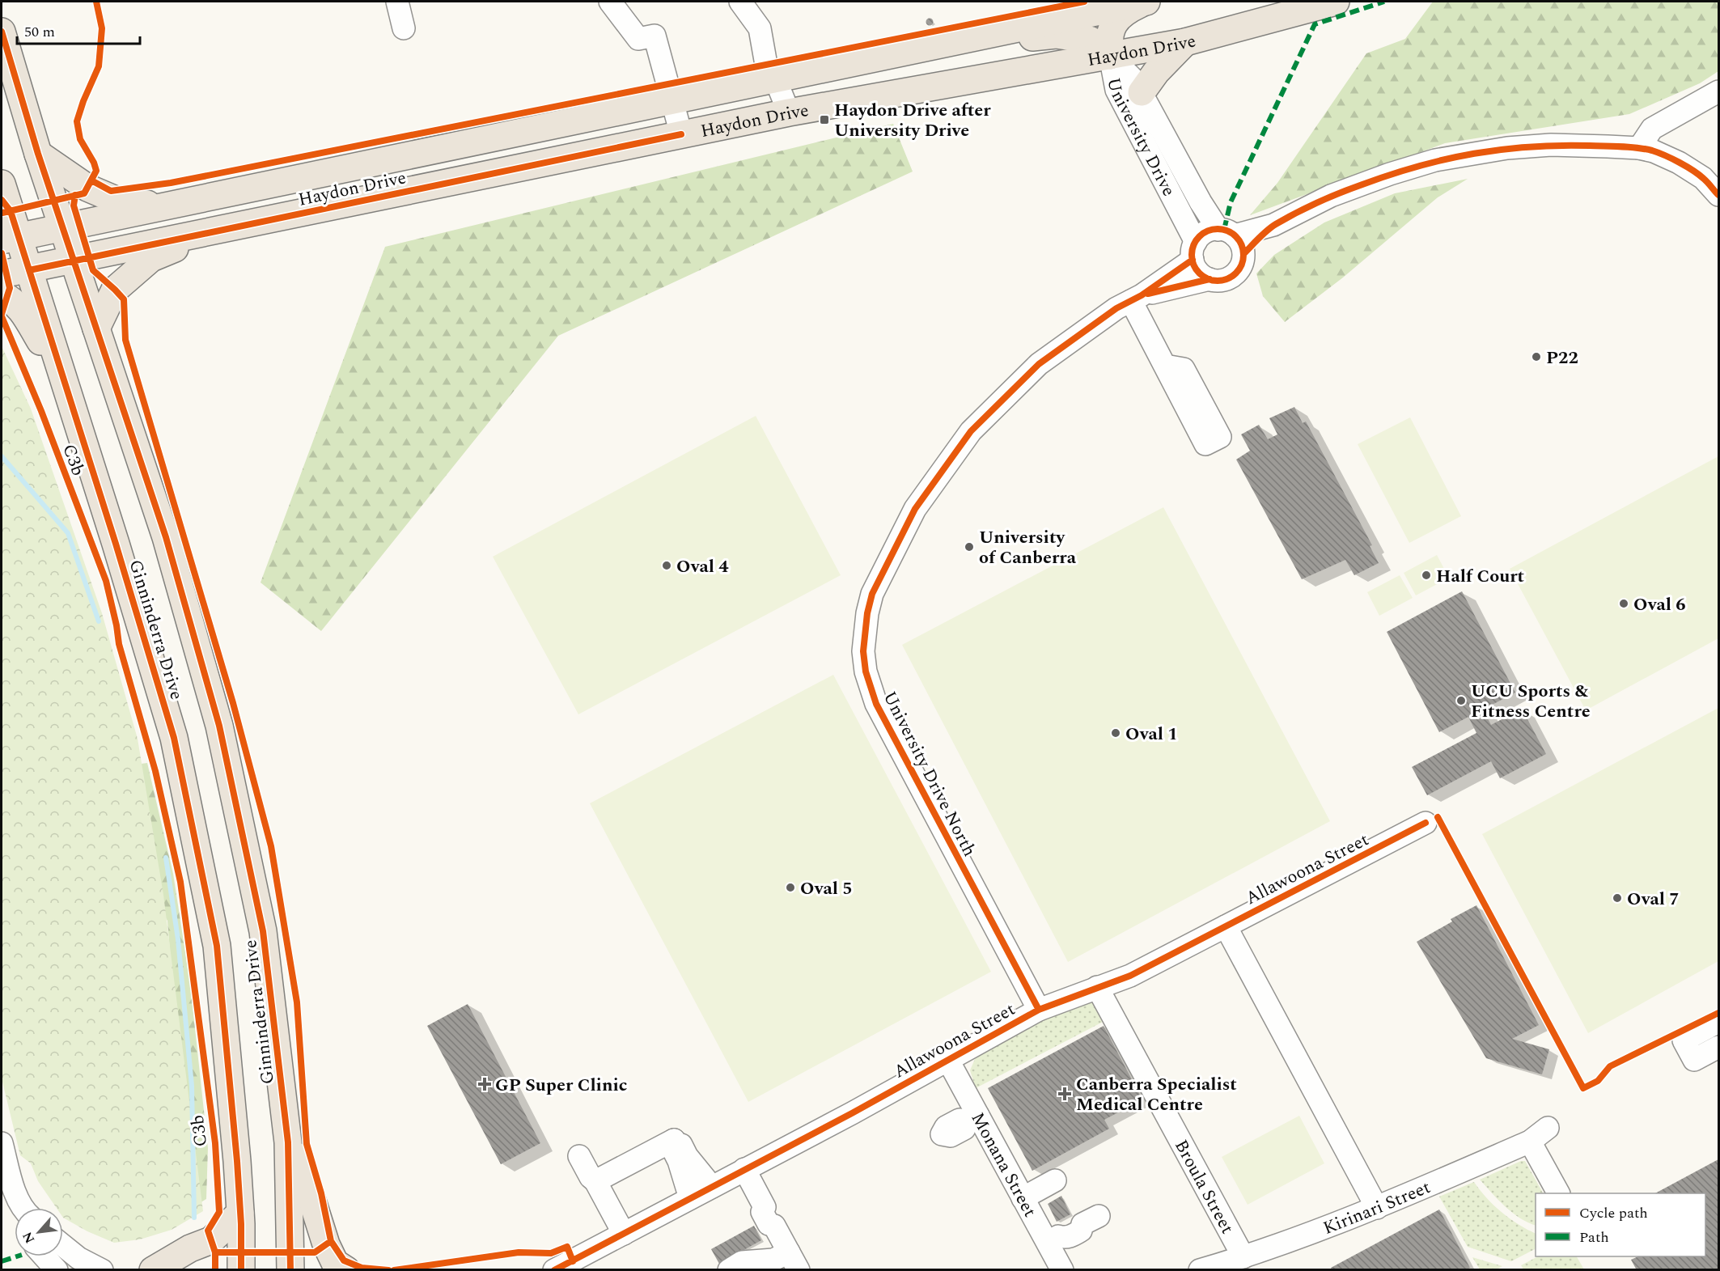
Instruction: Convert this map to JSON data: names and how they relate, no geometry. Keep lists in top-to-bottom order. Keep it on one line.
{"streets":{"main road":["Haydon Drive","Ginninderra Drive"],"street":["University Drive","University Drive North","Allawoona Street","Monana Street","Broula Street","Kirinari Street"],"cycle path":["C3b"]},"crossings":[["Haydon Drive","University Drive"],["Haydon Drive","Ginninderra Drive"],["University Drive","University Drive North"],["University Drive North","Allawoona Street"],["Allawoona Street","Monana Street"],["Allawoona Street","Broula Street"],["Broula Street","Kirinari Street"]],"places":{"transit":["Haydon Drive after University Drive"],"other":["P22","University of Canberra","Oval 4","Half Court","Oval 6","UCU Sports & Fitness Centre","Oval 1","Oval 5","Oval 7"],"health":["GP Super Clinic","Canberra Specialist Medical Centre"]},"legend":["Cycle path","Path"],"scale_bar":"50 m","north":"bottom left"}
